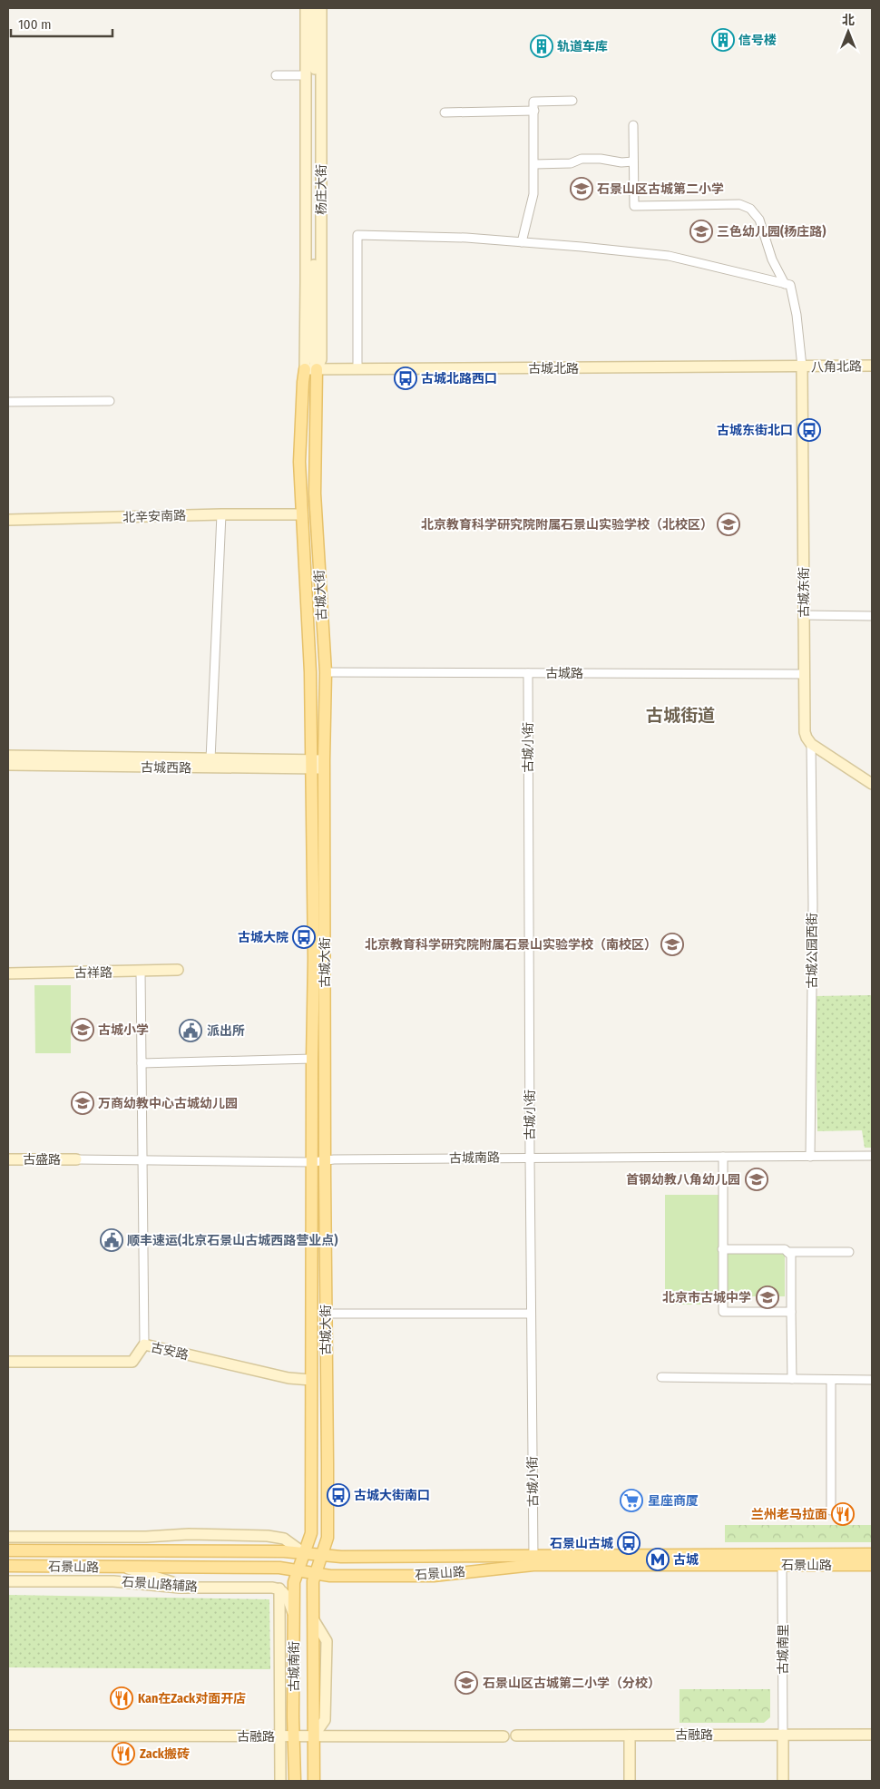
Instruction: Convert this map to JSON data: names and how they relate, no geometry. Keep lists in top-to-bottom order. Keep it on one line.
{"streets":{"main road":["古城大街","石景山路","古城南街"],"street":["杨庄大街","八角北路","古城北路","北辛安南路","古城东街","古城路","古城小街","古城西路","古城公园西街","古祥路","古城南路","古盛路","古安路","石景山路辅路","古城南里","古融路"]},"crossings":[["杨庄大街","古城北路"],["杨庄大街","古城大街"],["八角北路","古城北路"],["八角北路","古城东街"],["古城北路","古城东街"],["古城北路","古城大街"],["北辛安南路","古城大街"],["古城东街","古城路"],["古城东街","古城公园西街"],["古城大街","古城路"],["古城大街","古城西路"],["古城大街","古城南路"],["古城大街","古安路"],["古城大街","石景山路"],["古城大街","古城南街"],["古城路","古城小街"],["古城小街","古城南路"],["古城小街","石景山路"],["古城公园西街","古城南路"],["古城南路","古盛路"],["石景山路","古城南里"],["石景山路","古城南街"],["古城南里","古融路"],["古城南街","古融路"]],"districts":["古城街道"],"places":{"building":["信号楼","轨道车库"],"school or university":["石景山区古城第二小学","三色幼儿园(杨庄路)","北京教育科学研究院附属石景山实验学校（北校区）","北京教育科学研究院附属石景山实验学校（南校区）","古城小学","万商幼教中心古城幼儿园","首钢幼教八角幼儿园","北京市古城中学","石景山区古城第二小学（分校）"],"bus stop":["古城北路西口","古城东街北口","古城大院","古城大街南口","石景山古城"],"public building":["派出所","顺丰速运(北京石景山古城西路营业点)"],"supermarket":["星座商厦"],"restaurant":["兰州老马拉面","Kan在Zack对面开店","Zack搬砖"],"metro station":["古城"]},"scale_bar":"100 m","north":"top"}
